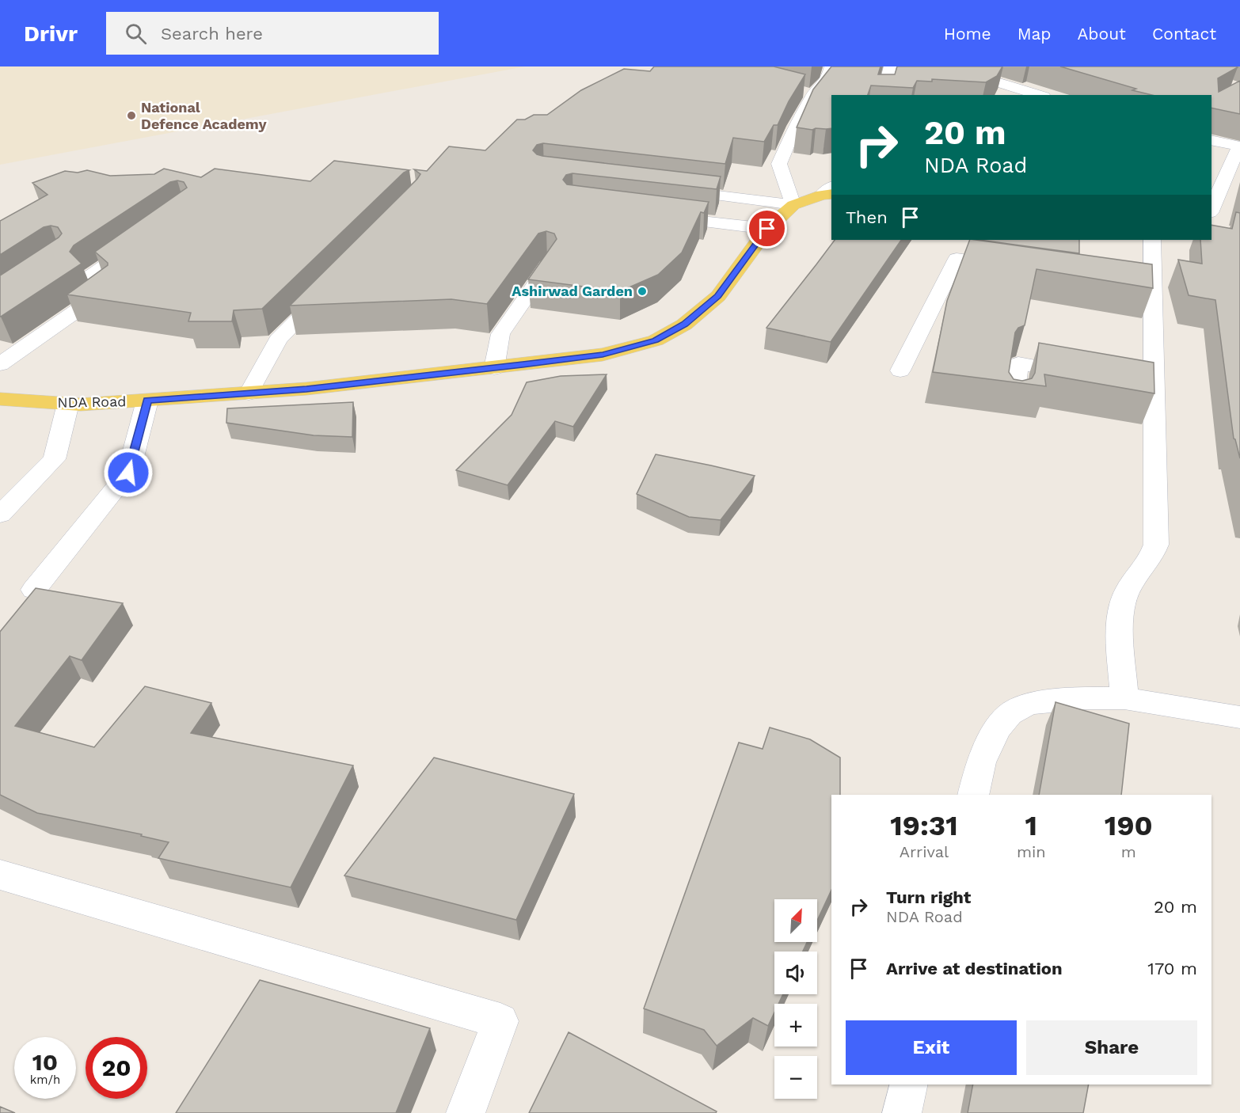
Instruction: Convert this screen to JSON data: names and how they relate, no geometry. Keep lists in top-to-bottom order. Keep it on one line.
{"streets":{"main road":["NDA Road"]},"places":["National Defence Academy","Ashirwad Garden"],"north":"top right","page":{"header":"Drivr","search":"Search here","nav":["Home","Map","About","Contact"],"turn":["20 m","NDA Road"],"then":"Then","eta":["19:31","Arrival","1","min","190","m"],"list":[{"name":"Turn right","note":"NDA Road","value":"20 m"},{"name":"Arrive at destination","value":"170 m"}],"map_buttons":["+","−"],"buttons":["Exit","Share"],"speed":"10 km/h","limit":"20"}}
